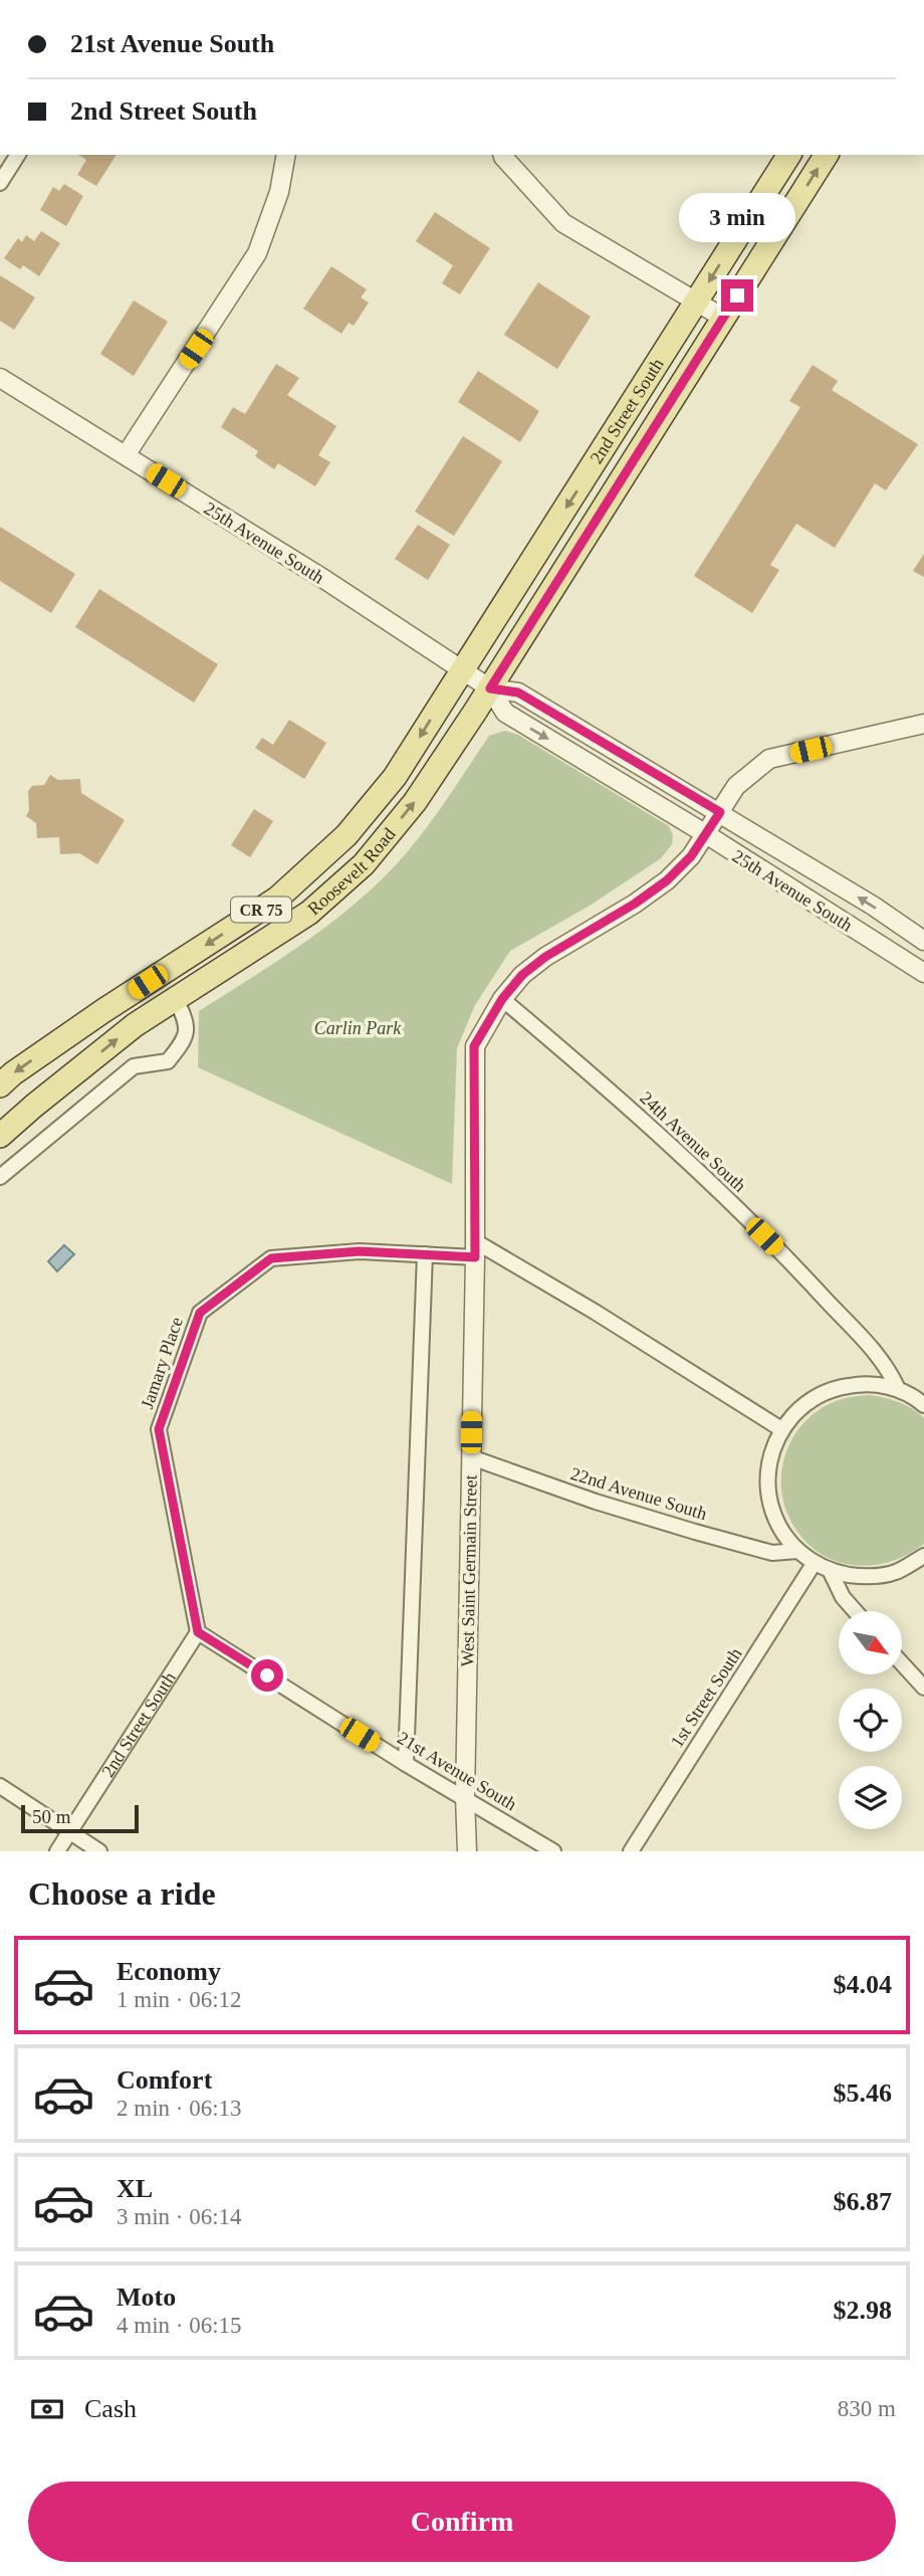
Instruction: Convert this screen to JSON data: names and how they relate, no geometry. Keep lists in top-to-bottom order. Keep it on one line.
{"streets":{"main road":["2nd Street South","Roosevelt Road","CR 75"],"street":["25th Avenue South","24th Avenue South","Jamary Place","22nd Avenue South","West Saint Germain Street","1st Street South","21st Avenue South"]},"crossings":[["2nd Street South","25th Avenue South"],["2nd Street South","Roosevelt Road"],["2nd Street South","Jamary Place"],["2nd Street South","21st Avenue South"],["25th Avenue South","Roosevelt Road"],["25th Avenue South","West Saint Germain Street"],["24th Avenue South","West Saint Germain Street"],["Jamary Place","West Saint Germain Street"],["Jamary Place","21st Avenue South"],["22nd Avenue South","West Saint Germain Street"],["West Saint Germain Street","21st Avenue South"]],"parks":["Carlin Park"],"scale_bar":"50 m","north":"bottom right","page":{"banner":["21st Avenue South","2nd Street South"],"bubble":"3 min","scale":"50 m","heading":"Choose a ride","list":[{"name":"Economy","note":"1 min · 06:12","value":"$4.04"},{"name":"Comfort","note":"2 min · 06:13","value":"$5.46"},{"name":"XL","note":"3 min · 06:14","value":"$6.87"},{"name":"Moto","note":"4 min · 06:15","value":"$2.98"}],"pay":["Cash","830 m"],"buttons":"Confirm"}}
